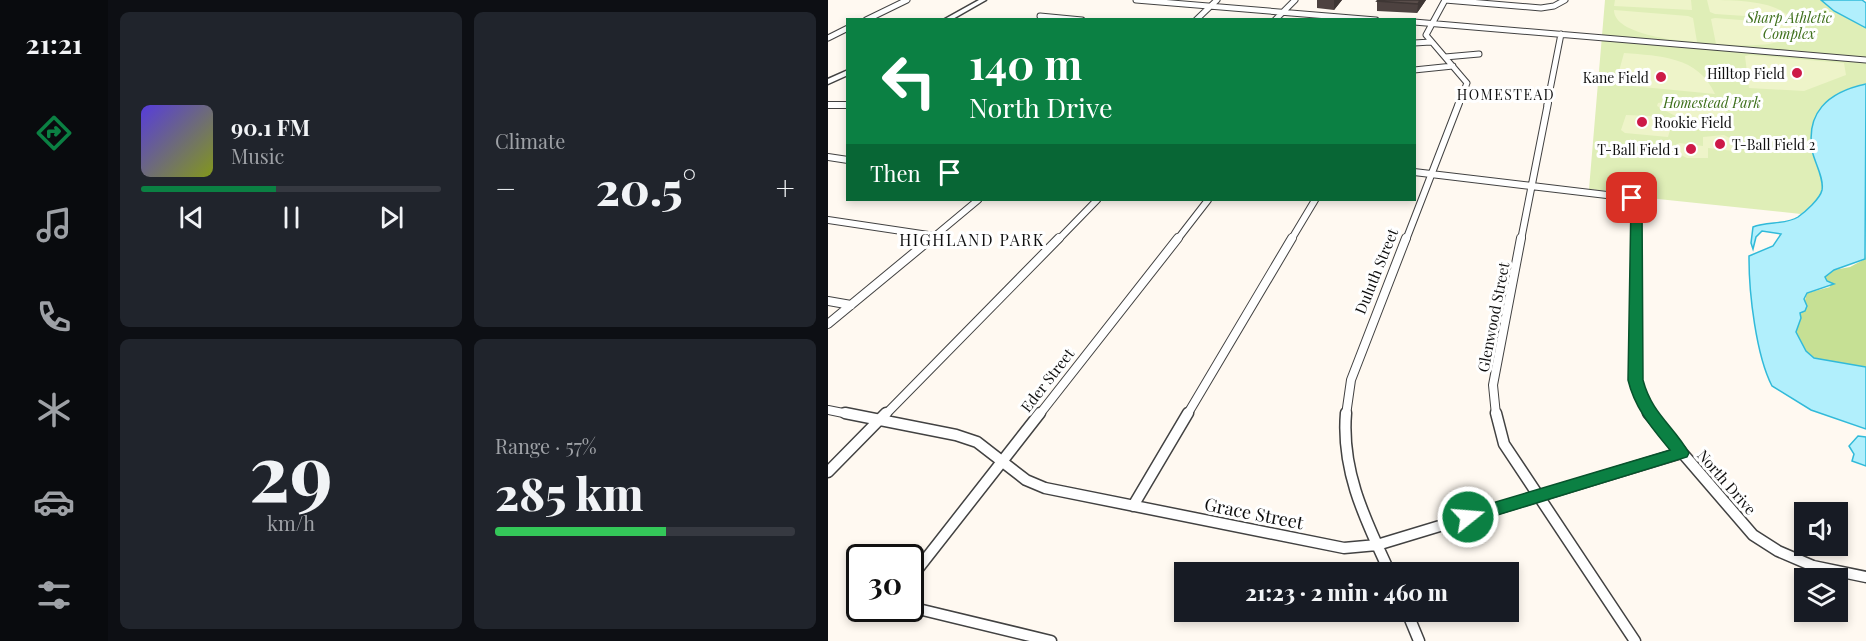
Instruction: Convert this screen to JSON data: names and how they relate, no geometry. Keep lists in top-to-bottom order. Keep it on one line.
{"streets":{"street":["Duluth Street","Glenwood Street","Eder Street","North Drive","Grace Street"]},"crossings":[["Duluth Street","Grace Street"],["Glenwood Street","North Drive"],["Glenwood Street","Grace Street"],["Eder Street","Grace Street"],["North Drive","Grace Street"]],"districts":["HOMESTEAD","HIGHLAND PARK"],"parks":["Sharp Athletic Complex","Homestead Park"],"places":["Hilltop Field","Kane Field","Rookie Field","T-Ball Field 2","T-Ball Field 1"],"page":{"tabs":"21:21","tile":["Climate",["29","km/h"],["Range · 57%","285 km"]],"turn":["140 m","North Drive"],"song":["90.1 FM","Music"],"then":"Then","heat":["−","20.5°","+"],"limit":"30","trip":"21:23 · 2 min · 460 m"}}
